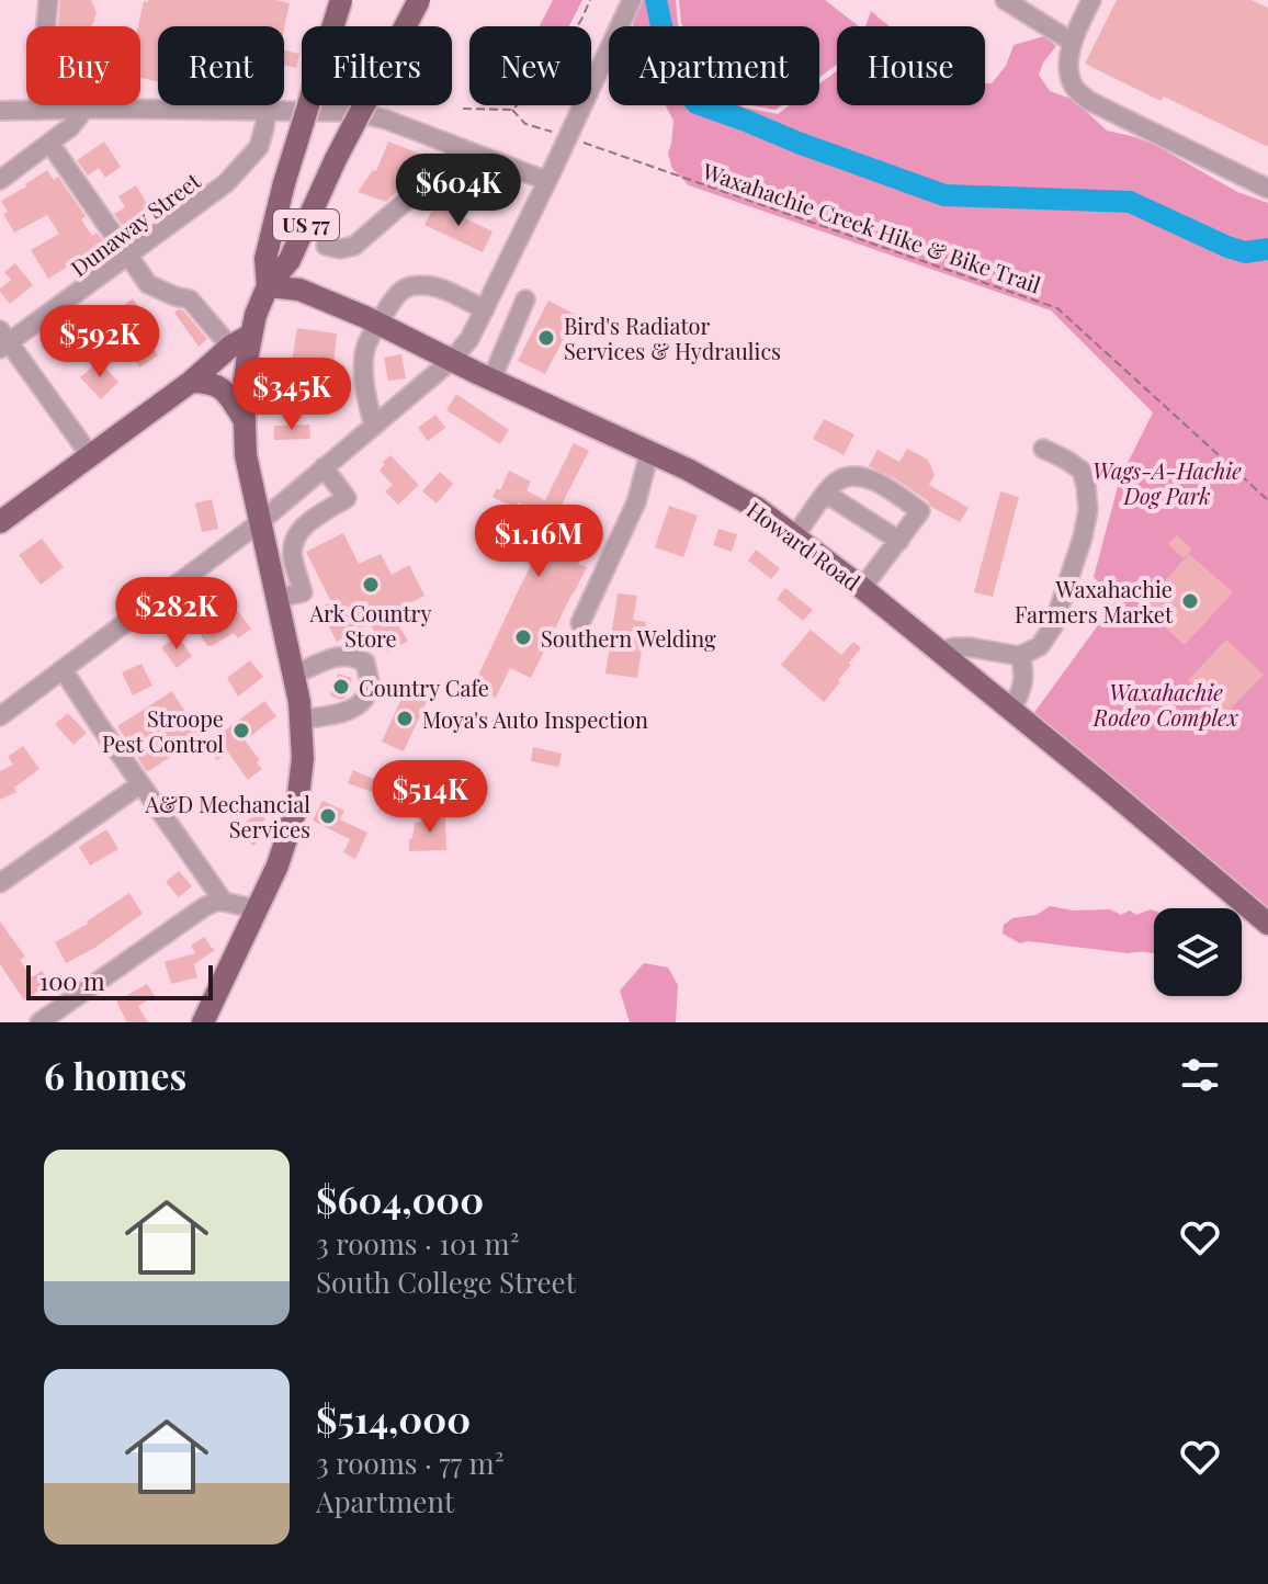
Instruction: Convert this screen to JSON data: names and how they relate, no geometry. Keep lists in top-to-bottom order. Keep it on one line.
{"streets":{"main road":["US 77","Howard Road"],"street":["Dunaway Street"],"path":["Waxahachie Creek Hike & Bike Trail"]},"crossings":[["US 77","Howard Road"]],"parks":["Wags-A-Hachie Dog Park","Waxahachie Rodeo Complex"],"places":["Bird's Radiator Services & Hydraulics","Ark Country Store","Waxahachie Farmers Market","Southern Welding","Country Cafe","Moya's Auto Inspection","Stroope Pest Control","A&D Mechancial Services"],"scale_bar":"100 m","page":{"chip":["Buy","Rent","Filters","New","Apartment","House"],"price":["$604K","$592K","$345K","$1.16M","$282K","$514K"],"scale":"100 m","heading":"6 homes","list":[{"name":"$604,000","note":"3 rooms · 101 m² · South College Street"},{"name":"$514,000","note":"3 rooms · 77 m² · Apartment"}]}}
